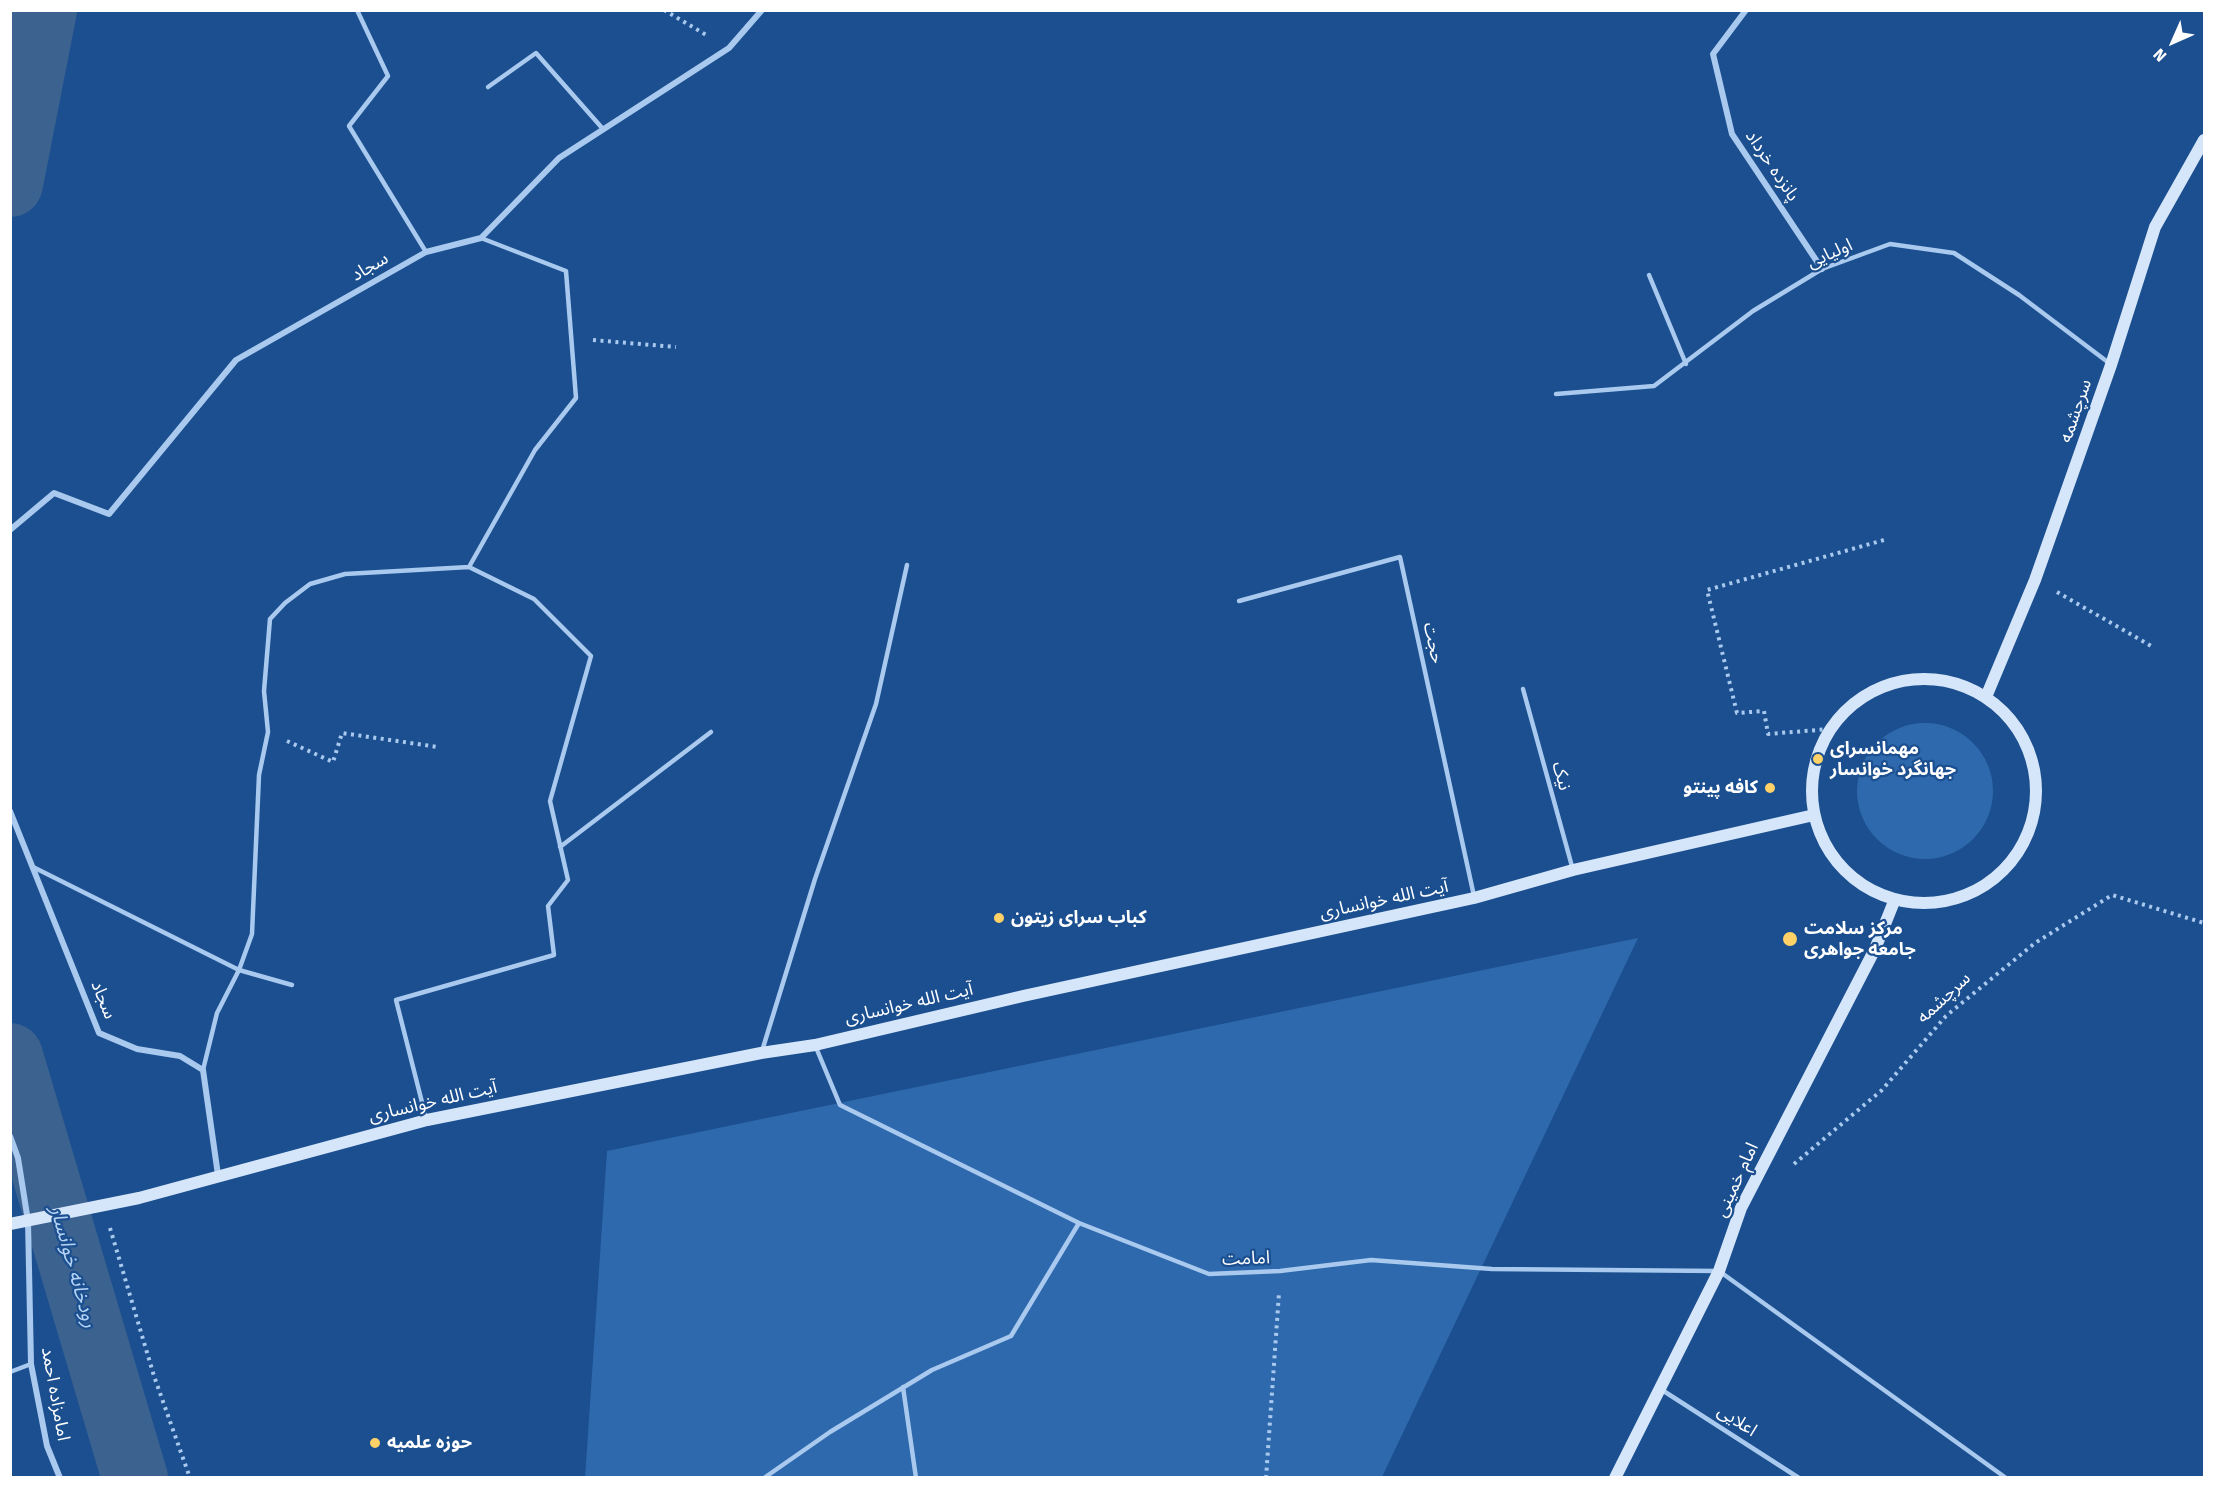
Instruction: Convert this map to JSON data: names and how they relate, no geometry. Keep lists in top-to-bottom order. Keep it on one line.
{"streets":{"main road":["سرچشمه","آیت الله خوانساری","امام خمینی"],"street":["پانزده خرداد","سجاد","امامزاده احمد"],"lane":["اولیایی","حجت","نیک","امامت","اعلایی"]},"crossings":[["پانزده خرداد","اولیایی"],["اولیایی","سرچشمه"],["حجت","آیت الله خوانساری"],["نیک","آیت الله خوانساری"],["آیت الله خوانساری","امامت"],["آیت الله خوانساری","امامزاده احمد"],["امام خمینی","امامت"],["امام خمینی","اعلایی"]],"water":["رودخانه خوانسار"],"places":["مهمانسرای جهانگرد خوانسار","کافه پینتو","کباب سرای زیتون","مرکز سلامت جامعه جواهری","حوزه علمیه"],"north":"bottom left"}
